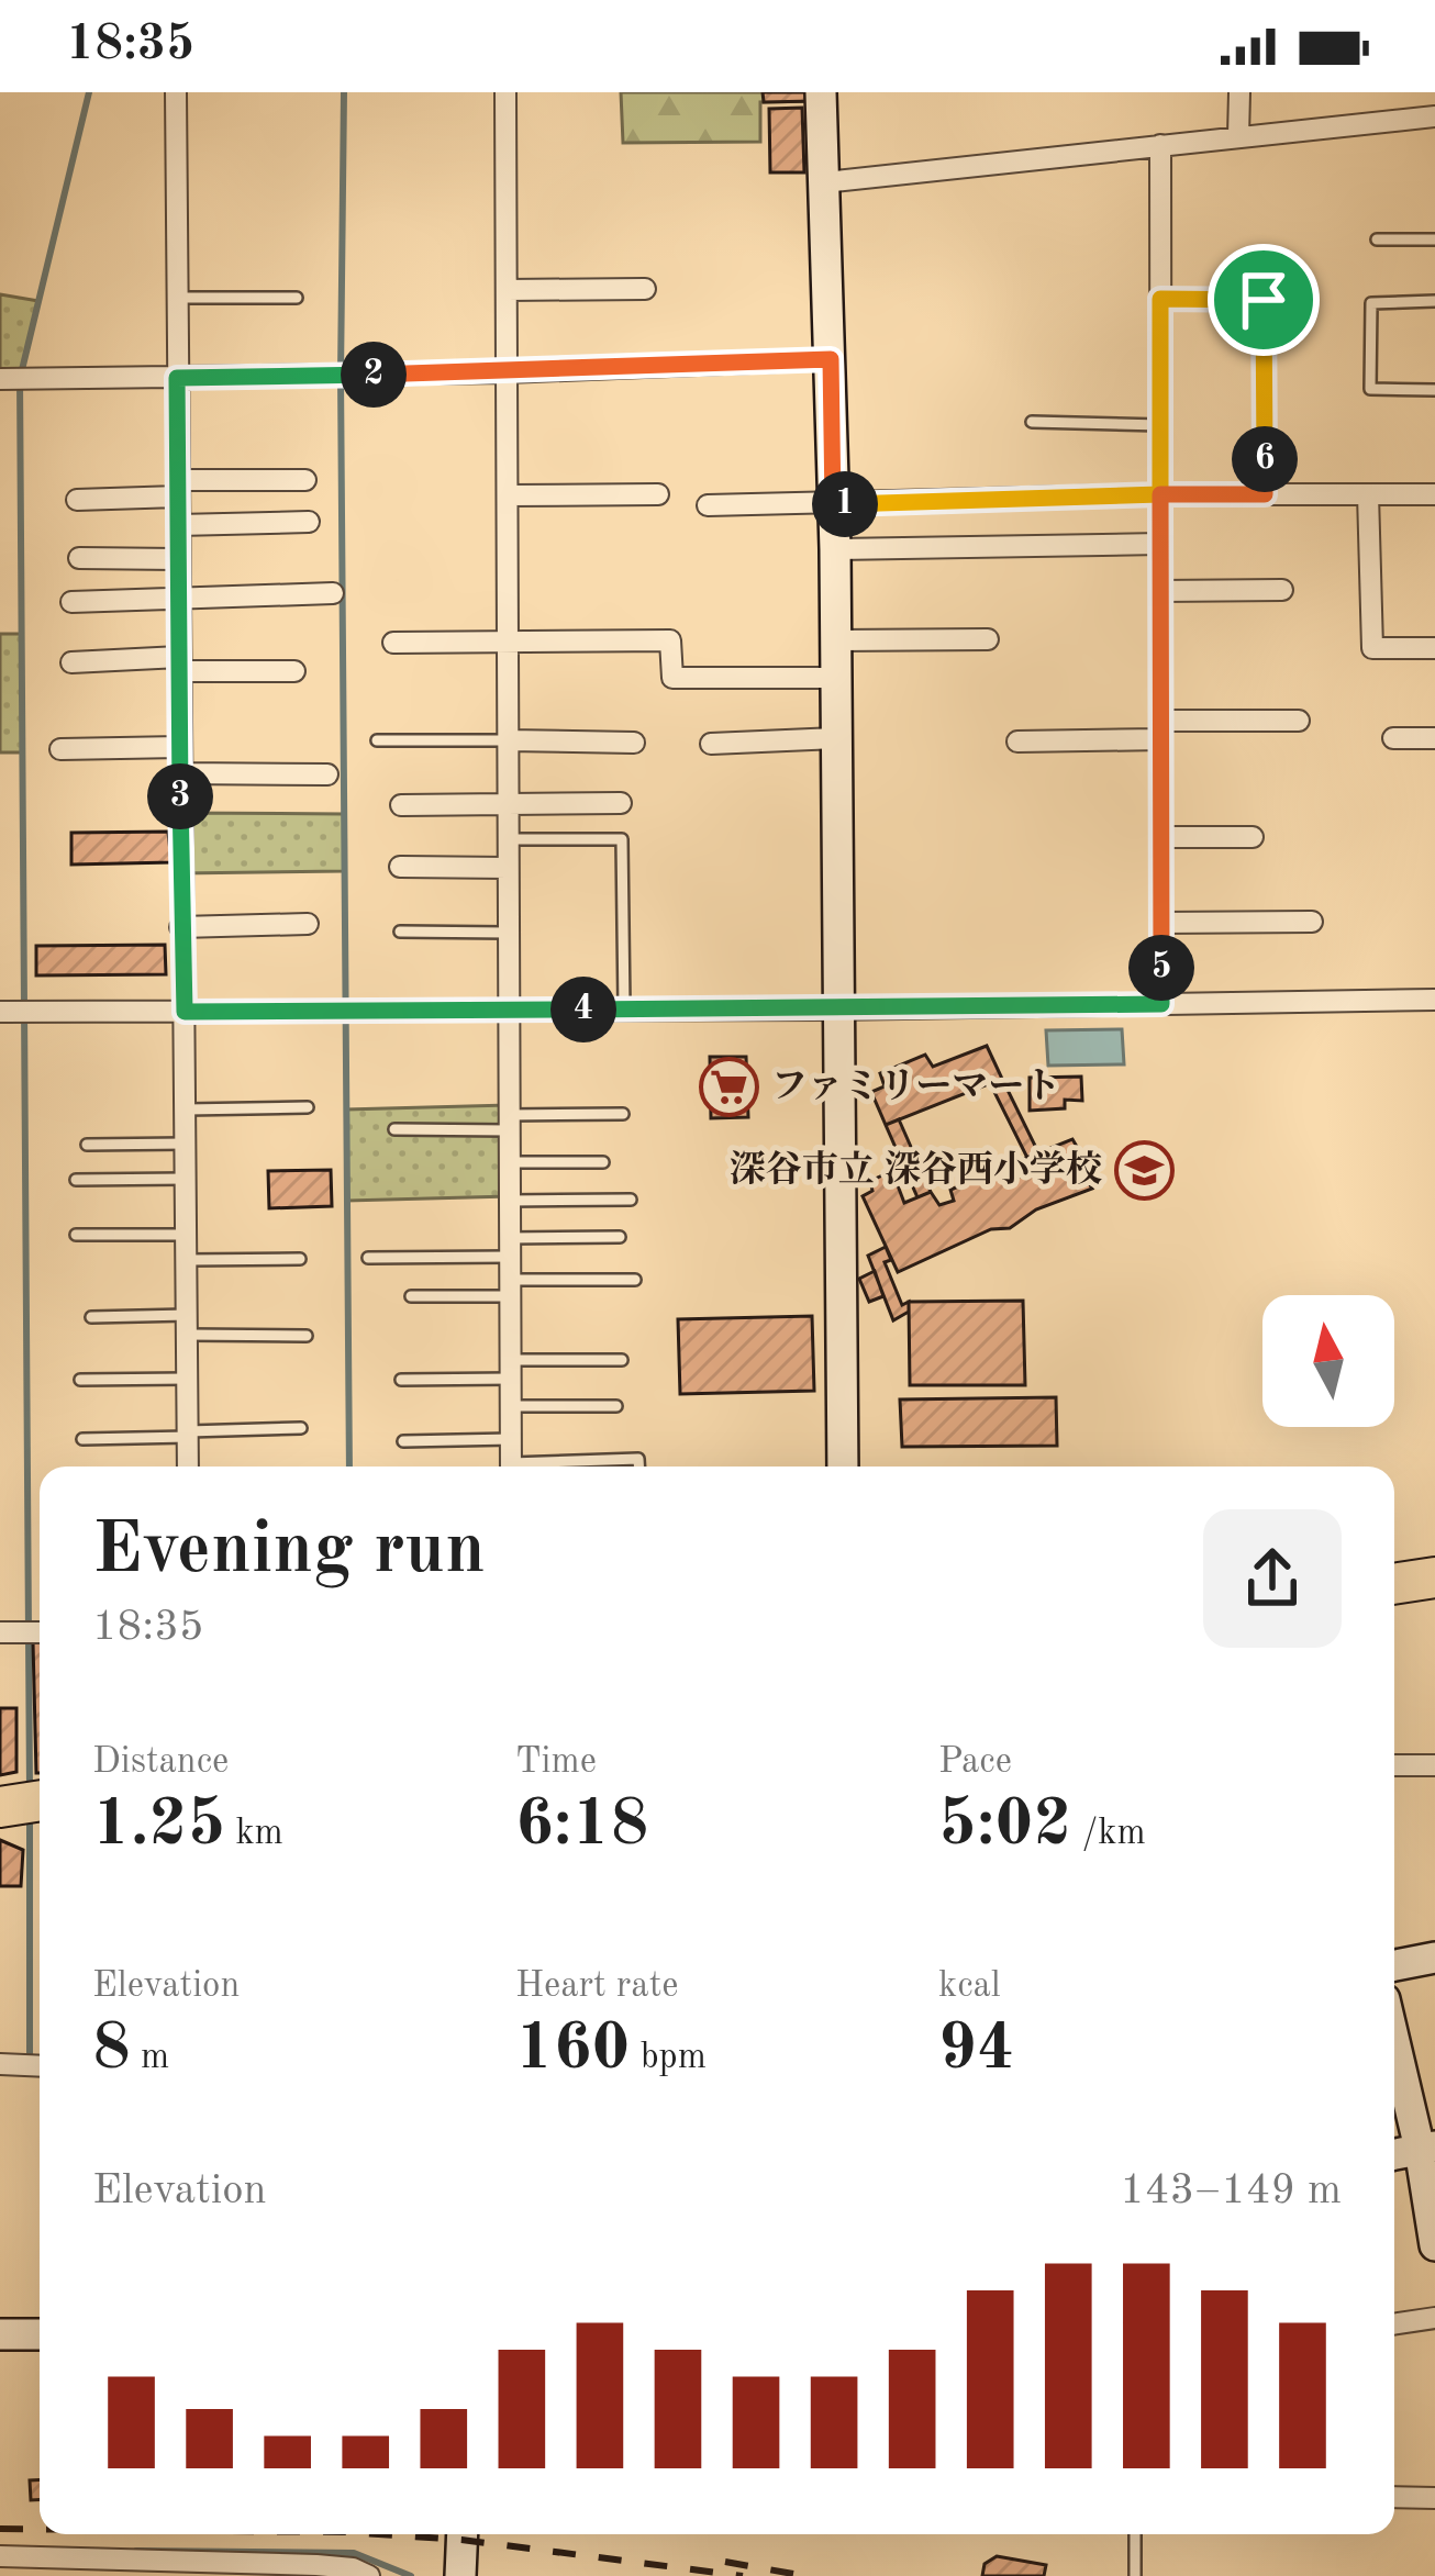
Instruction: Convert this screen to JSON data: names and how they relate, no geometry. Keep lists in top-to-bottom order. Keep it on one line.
{"places":{"supermarket":["ファミリーマート"],"school or university":["深谷市立 深谷西小学校"]},"north":"top","page":{"status":"18:35","pins":["2","6","1","3","5","4"],"heading":["Evening run","18:35"],"stats":[["Distance","1.25 km"],["Time","6:18"],["Pace","5:02 /km"],["Elevation","8 m"],["Heart rate","160 bpm"],["kcal","94"]],"chart":["Elevation","143–149 m"]}}
